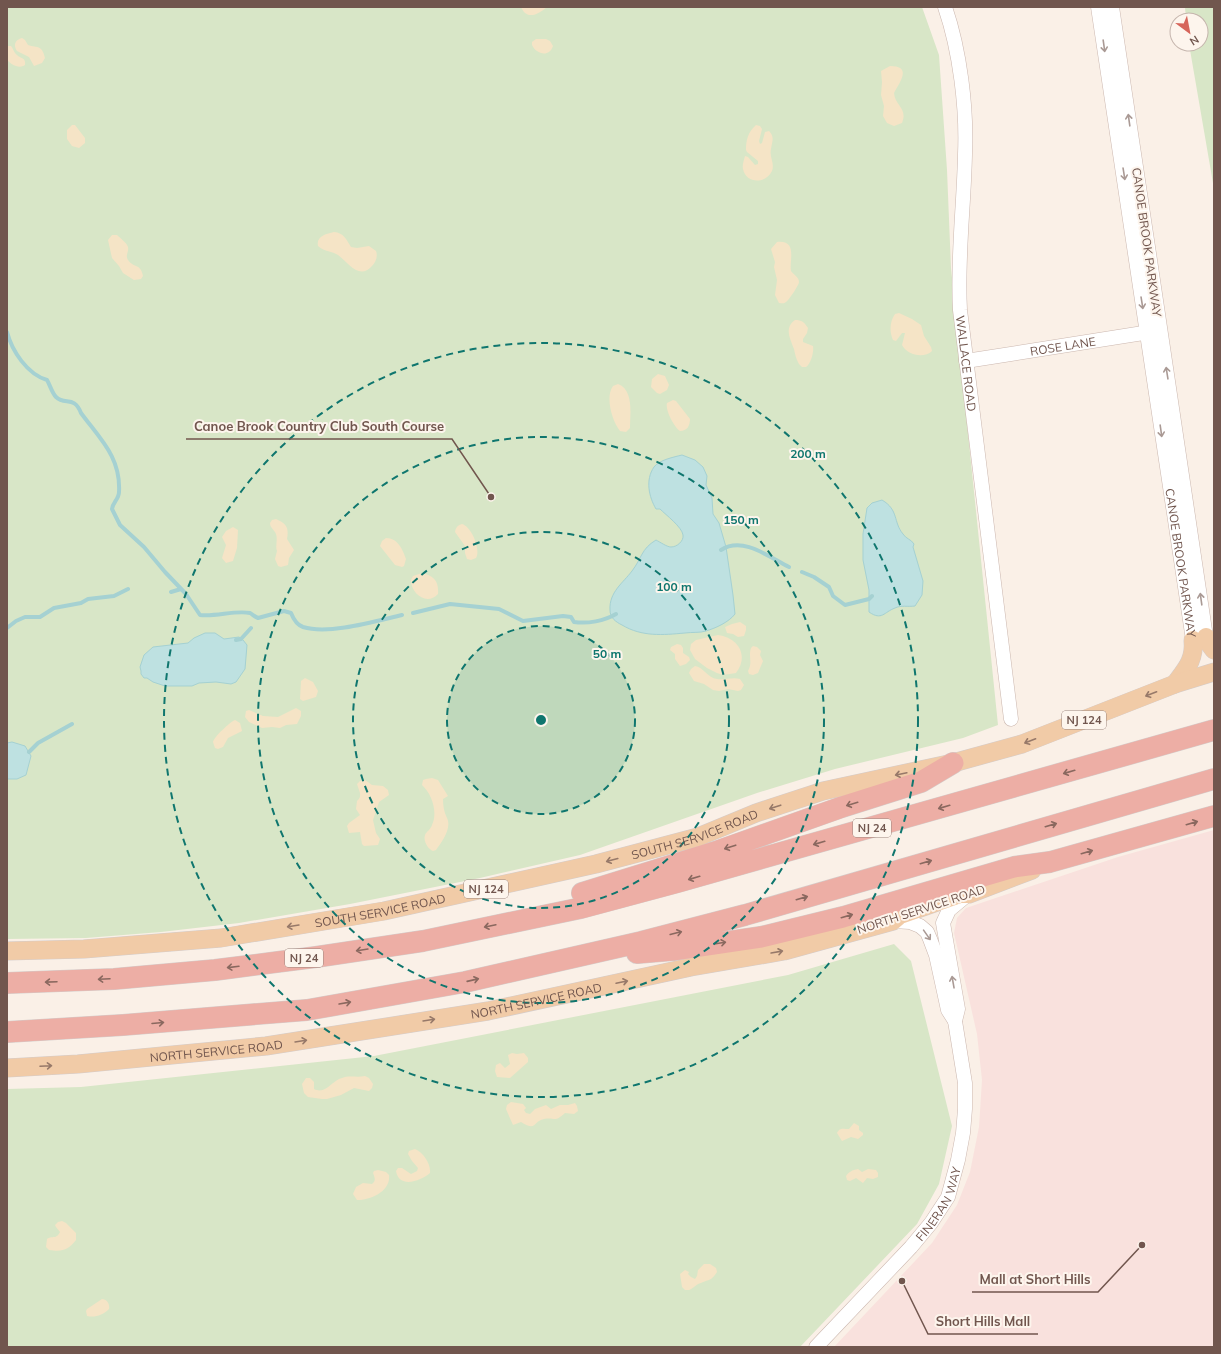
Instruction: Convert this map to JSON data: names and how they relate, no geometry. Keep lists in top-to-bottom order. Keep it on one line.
{"streets":{"highway":["NJ 24"],"main road":["NJ 124","SOUTH SERVICE ROAD","NORTH SERVICE ROAD"],"street":["CANOE BROOK PARKWAY","ROSE LANE","WALLACE ROAD","FINERAN WAY"]},"crossings":[["CANOE BROOK PARKWAY","ROSE LANE"],["ROSE LANE","WALLACE ROAD"],["NJ 124","SOUTH SERVICE ROAD"],["NORTH SERVICE ROAD","FINERAN WAY"]],"one_way":["SOUTH SERVICE ROAD","NORTH SERVICE ROAD"],"places":["Canoe Brook Country Club South Course","Mall at Short Hills","Short Hills Mall"],"north":"bottom right","rings":["200 m","150 m","100 m","50 m"]}
